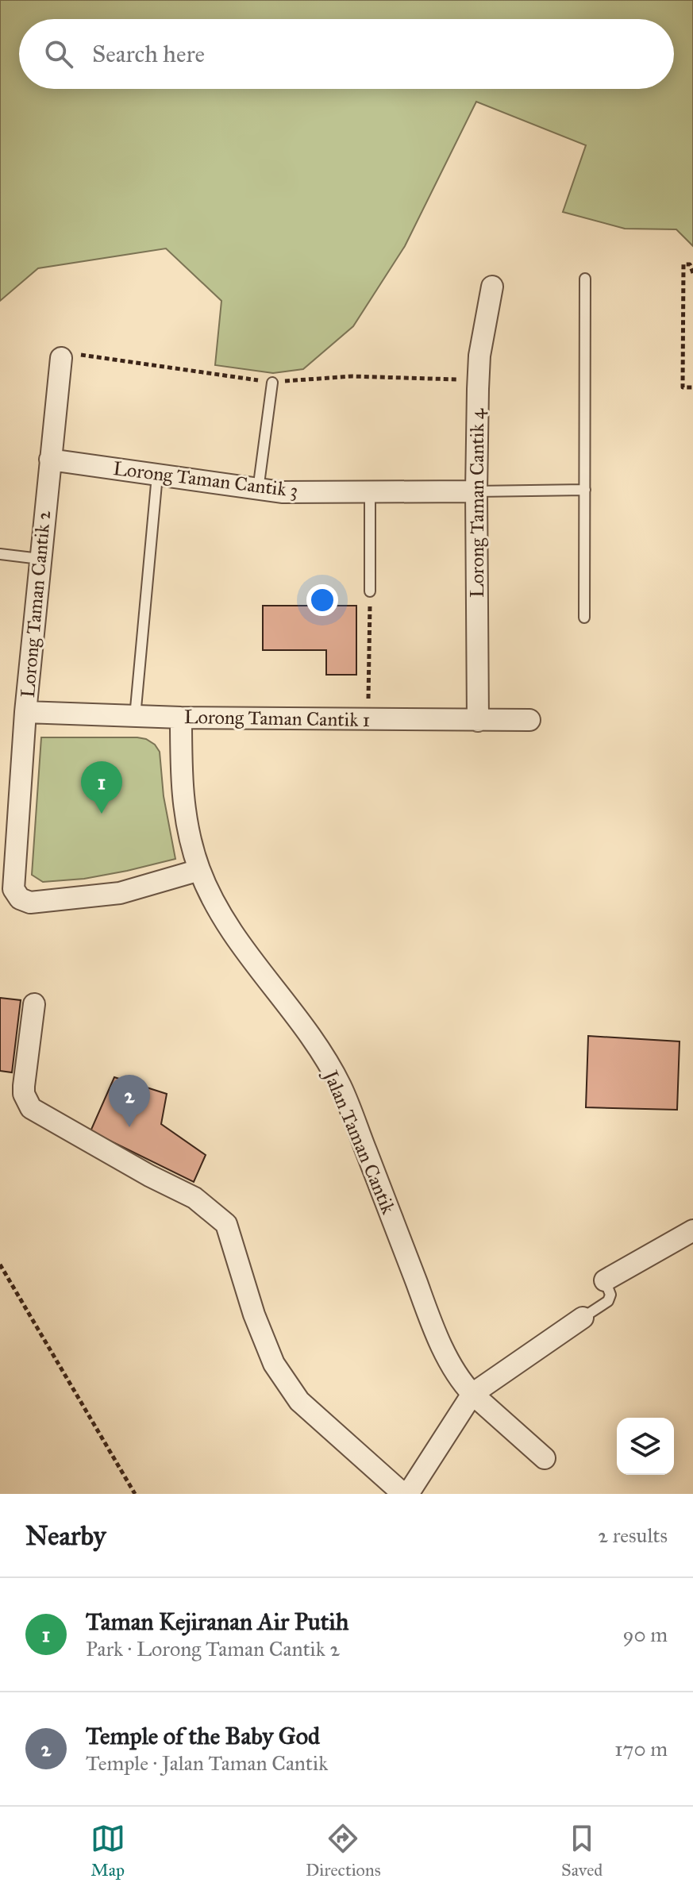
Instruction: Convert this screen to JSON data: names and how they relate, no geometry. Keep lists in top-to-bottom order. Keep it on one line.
{"streets":{"street":["Lorong Taman Cantik 3","Lorong Taman Cantik 4","Lorong Taman Cantik 2","Lorong Taman Cantik 1","Jalan Taman Cantik"]},"crossings":[["Lorong Taman Cantik 3","Lorong Taman Cantik 4"],["Lorong Taman Cantik 3","Lorong Taman Cantik 2"],["Lorong Taman Cantik 4","Lorong Taman Cantik 1"],["Lorong Taman Cantik 2","Lorong Taman Cantik 1"],["Lorong Taman Cantik 2","Jalan Taman Cantik"],["Lorong Taman Cantik 1","Jalan Taman Cantik"]],"page":{"search":"Search here","pins":["1","2"],"heading":["Nearby","2 results"],"list":[{"mark":"1","name":"Taman Kejiranan Air Putih","note":"Park · Lorong Taman Cantik 2","value":"90 m"},{"mark":"2","name":"Temple of the Baby God","note":"Temple · Jalan Taman Cantik","value":"170 m"}],"nav":["Map","Directions","Saved"]}}
